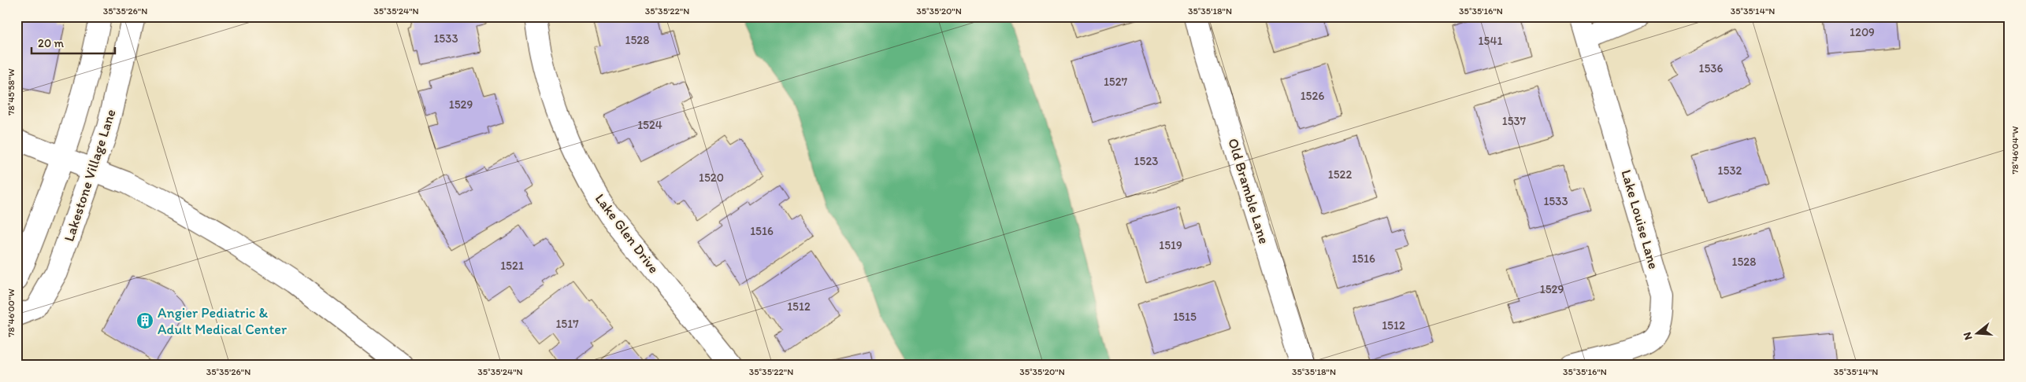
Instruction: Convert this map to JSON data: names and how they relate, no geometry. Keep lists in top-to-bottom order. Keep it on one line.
{"streets":{"street":["Lakestone Village Lane","Old Bramble Lane","Lake Louise Lane","Lake Glen Drive"]},"places":{"building":["Angier Pediatric & Adult Medical Center"]},"house_numbers":["1209","1533","1528","1541","1536","1527","1526","1529","1537","1524","1523","1532","1522","1520","1533","1516","1519","1516","1528","1521","1529","1512","1515","1517","1512"],"scale_bar":"20 m","north":"left","coordinates":["35°35'26\"N","35°35'24\"N","35°35'22\"N","35°35'20\"N","35°35'18\"N","35°35'16\"N","35°35'14\"N","78°45'58\"W","78°46'04\"W","78°46'00\"W"]}
